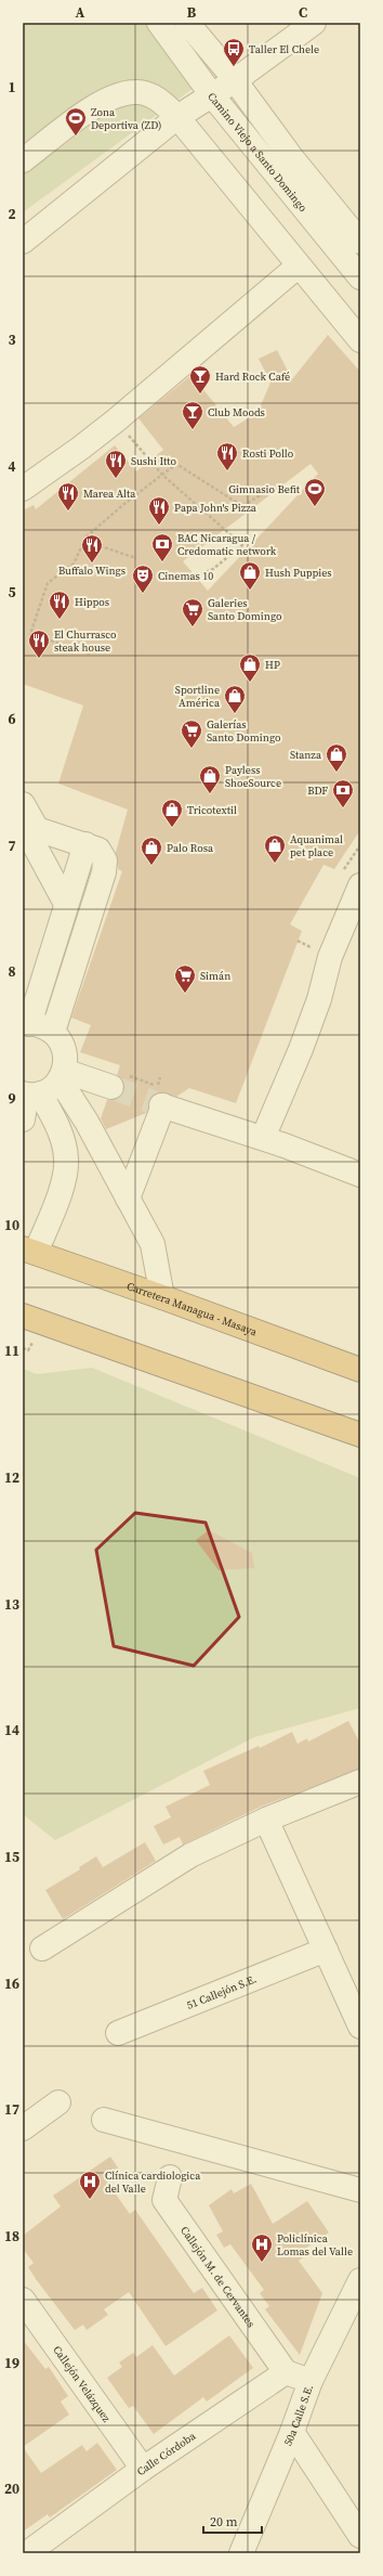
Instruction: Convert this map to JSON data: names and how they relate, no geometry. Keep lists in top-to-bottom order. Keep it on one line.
{"streets":{"highway":["Carretera Managua - Masaya"],"street":["Camino Viejo a Santo Domingo","51 Callejón S.E.","Callejón M. de Cervantes","Callejón Velázquez","50a Calle S.E.","Calle Córdoba"]},"crossings":[["Callejón M. de Cervantes","Calle Córdoba"],["Callejón Velázquez","Calle Córdoba"]],"places":{"bus stop":["Taller El Chele"],"sports":["Zona Deportiva (ZD)","Gimnasio Befit"],"bar":["Hard Rock Café","Club Moods"],"restaurant":["Rosti Pollo","Sushi Itto","Marea Alta","Papa John's Pizza","Buffalo Wings","Hippos","El Churrasco steak house"],"bank":["BAC Nicaragua / Credomatic network","BDF"],"shop":["Hush Puppies","HP","Sportline América","Stanza","Payless ShoeSource","Tricotextil","Aquanimal pet place","Palo Rosa"],"theatre":["Cinemas 10"],"supermarket":["Galeries Santo Domingo","Galerías Santo Domingo","Simán"],"hospital":["Clínica cardiologica del Valle","Policlínica Lomas del Valle"]},"scale_bar":"20 m","grid":{"columns":["A","B","C"],"rows":["1","2","3","4","5","6","7","8","9","10","11","12","13","14","15","16","17","18","19","20"]}}
